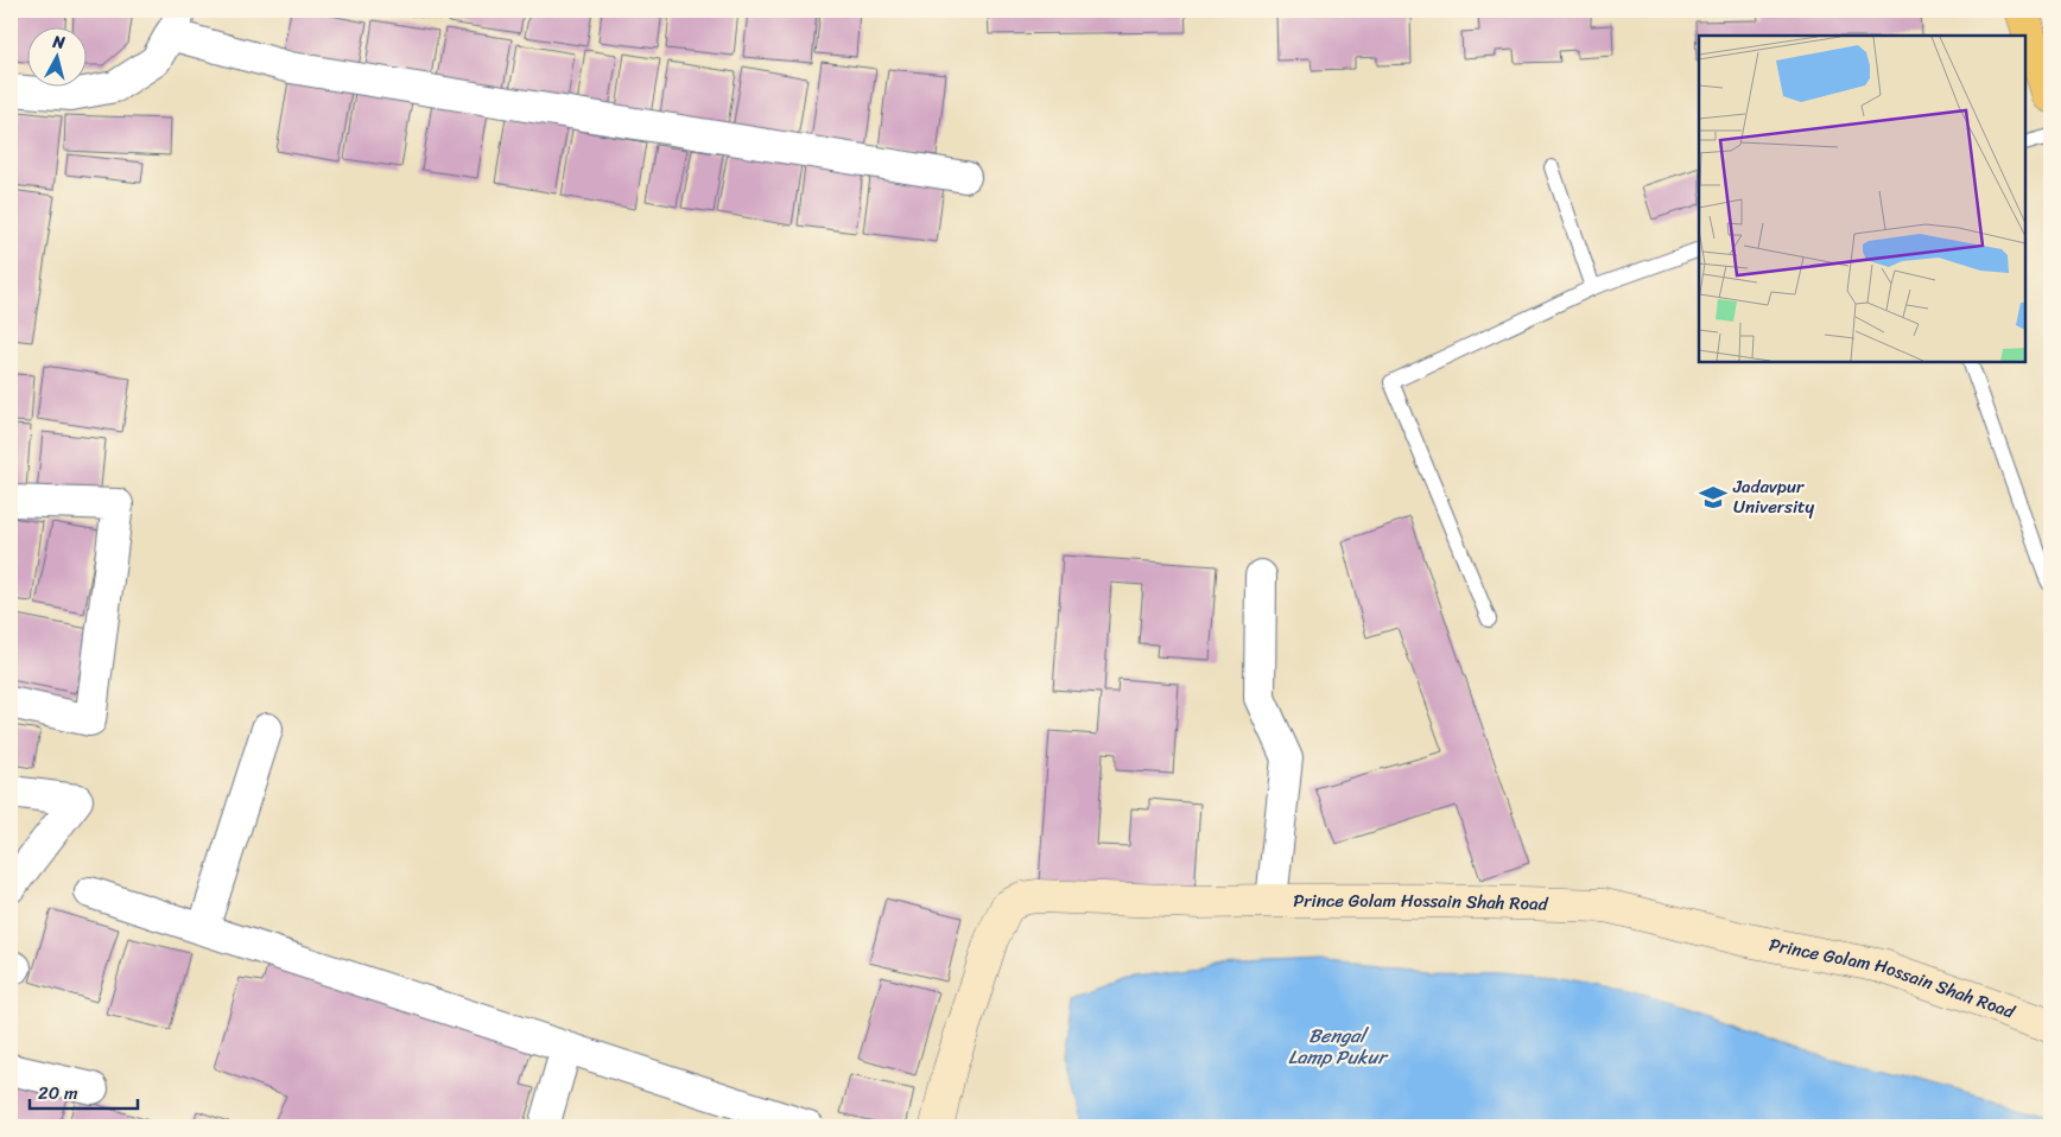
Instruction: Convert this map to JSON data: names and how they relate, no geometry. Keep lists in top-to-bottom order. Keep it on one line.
{"streets":{"street":["Prince Golam Hossain Shah Road"]},"water":["Bengal Lamp Pukur"],"places":{"school or university":["Jadavpur University"]},"scale_bar":"20 m","north":"top"}
